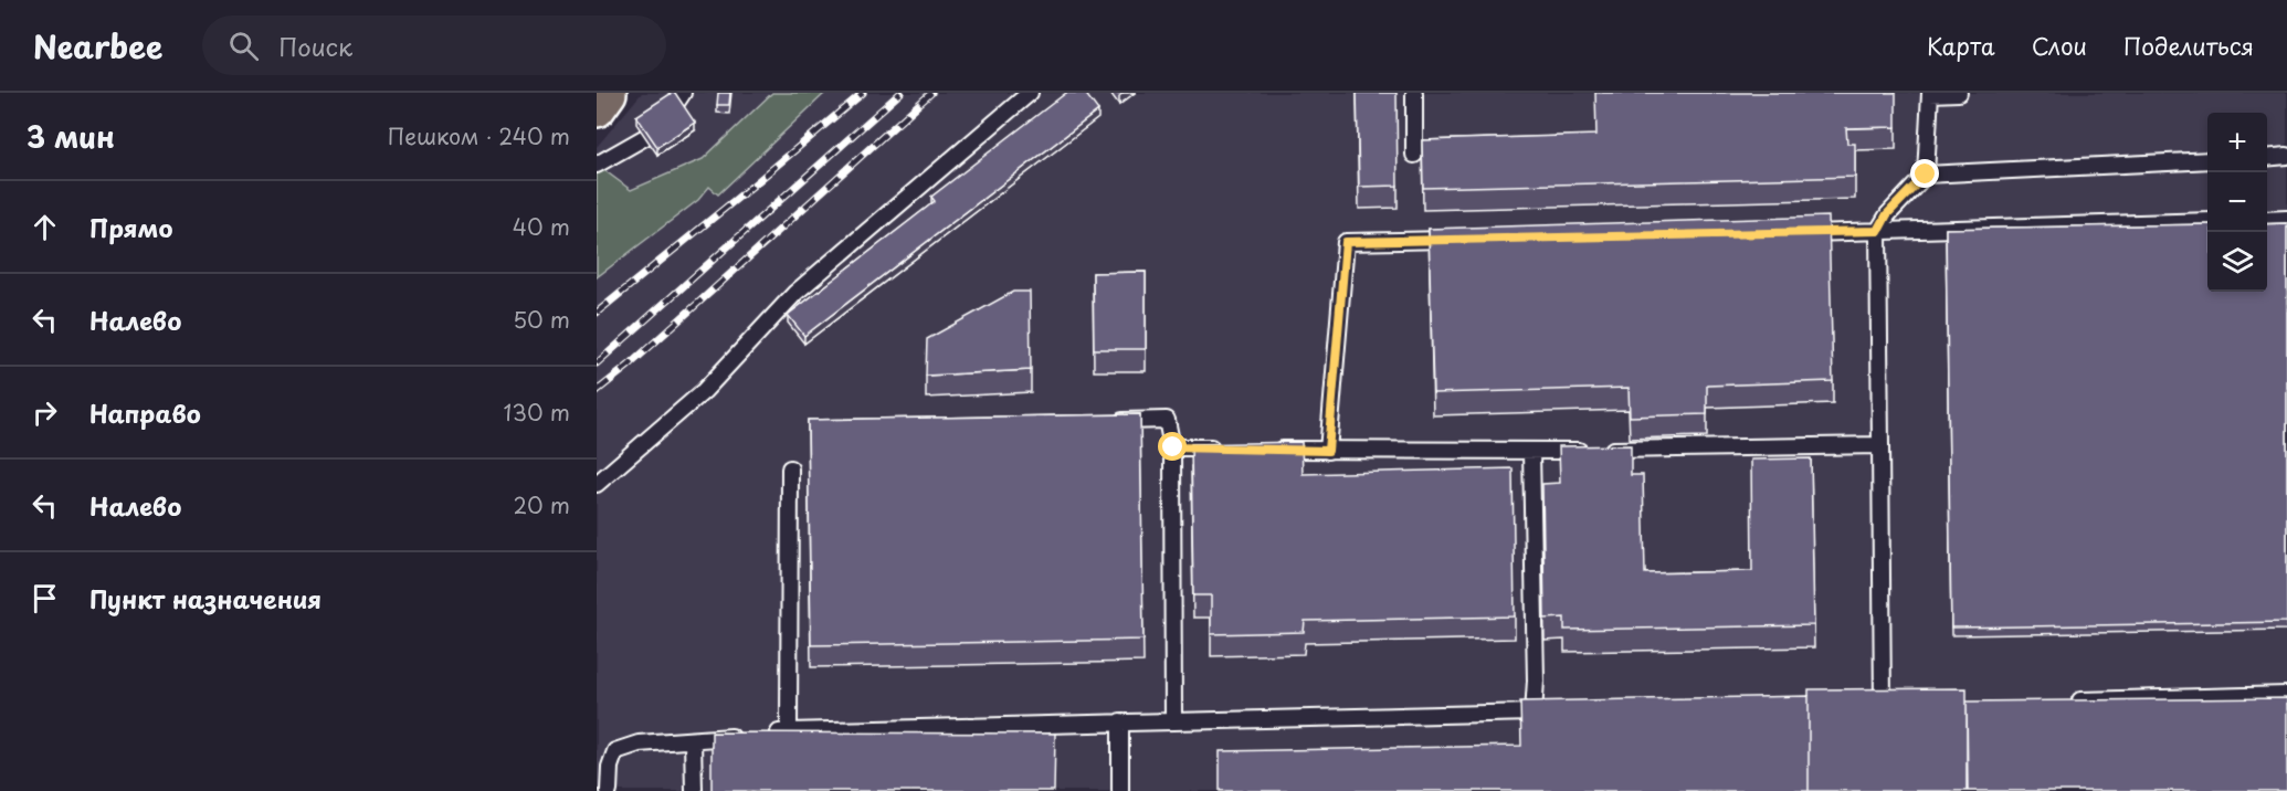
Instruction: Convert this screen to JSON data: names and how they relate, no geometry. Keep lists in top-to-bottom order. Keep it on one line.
{"page":{"header":"Nearbee","search":"Поиск","nav":["Карта","Слои","Поделиться"],"heading":["3 мин","Пешком · 240 m"],"map_buttons":["+","−"],"list":[["Прямо","40 m"],["Налево","50 m"],["Направо","130 m"],["Налево","20 m"],"Пункт назначения"]}}
